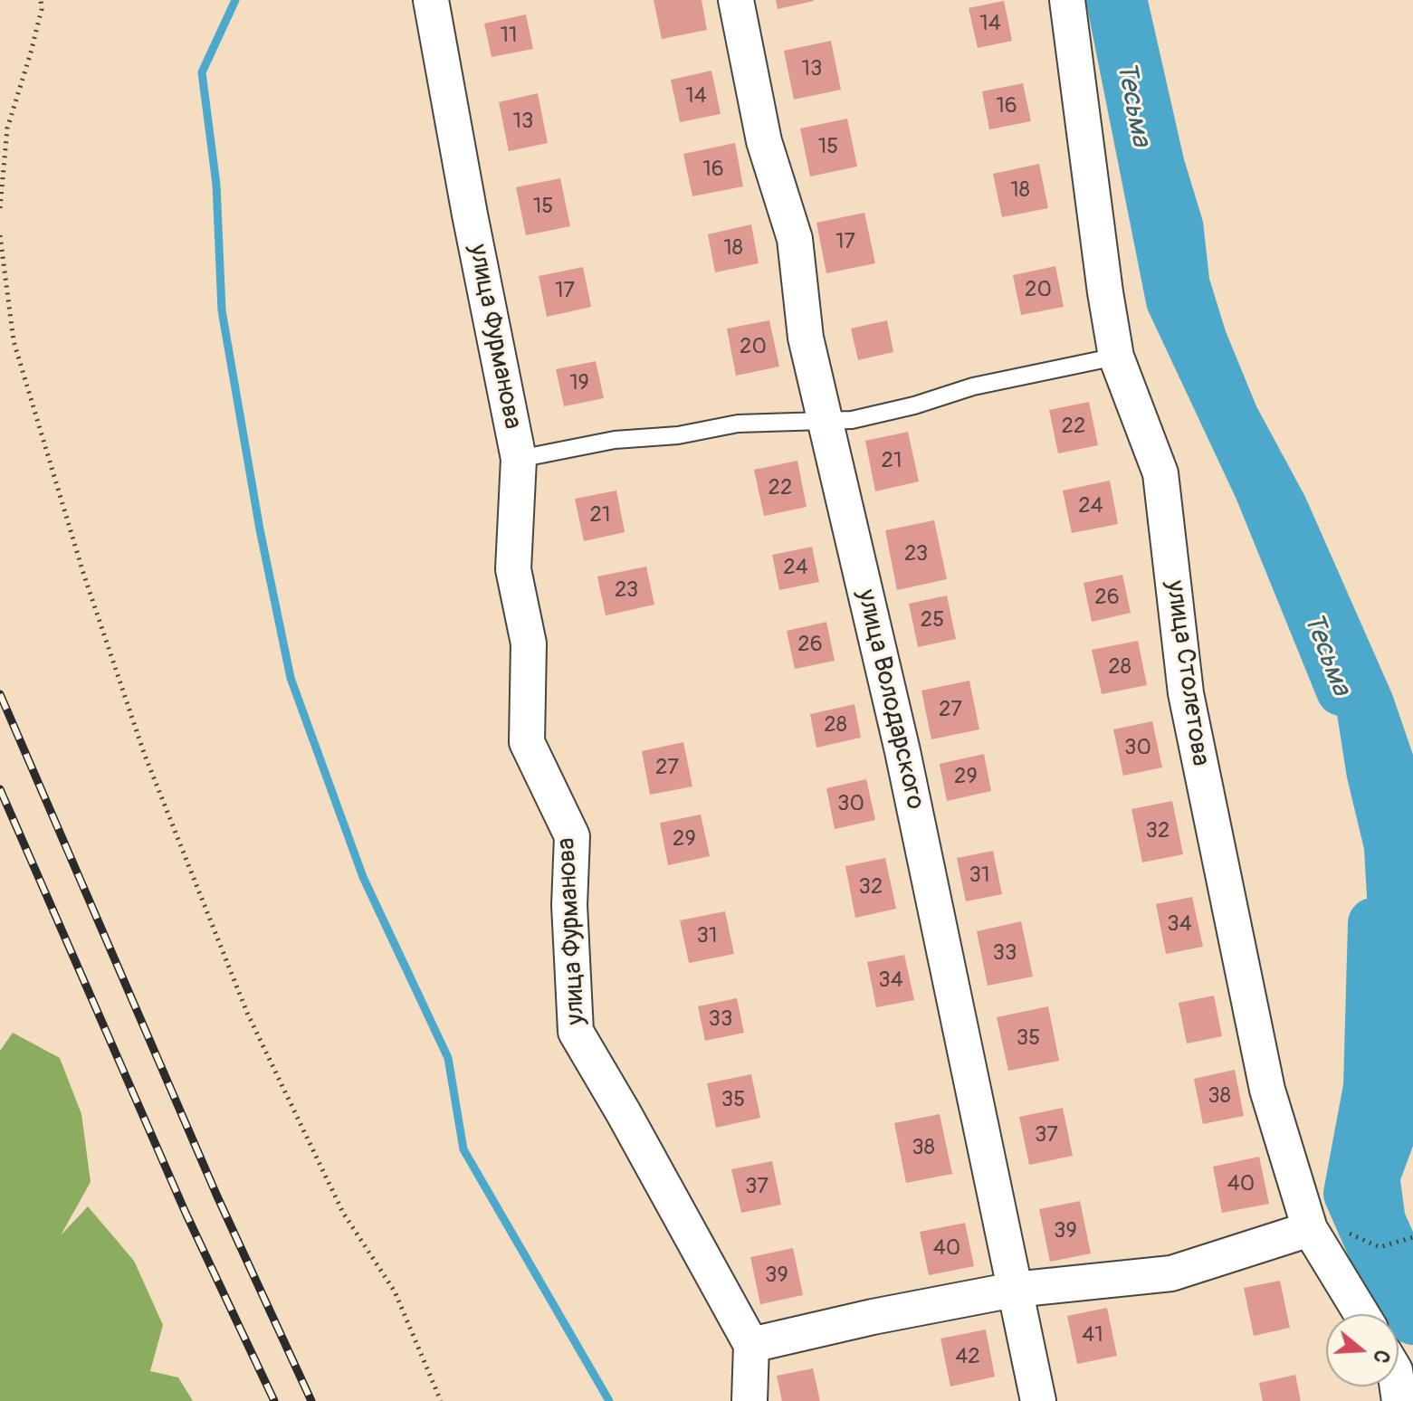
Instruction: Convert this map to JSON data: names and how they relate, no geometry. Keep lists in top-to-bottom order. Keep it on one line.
{"streets":{"street":["улица Фурманова","улица Столетова","улица Володарского"]},"water":["Тесьма"],"house_numbers":["14","11","13","14","16","13","15","16","18","15","17","18","20","17","20","19","22","21","22","24","21","23","24","23","26","25","26","28","27","28","30","27","29","30","32","29","31","32","34","31","33","34","33","35","38","35","37","38","40","37","39","40","39","41","42"],"north":"right"}
